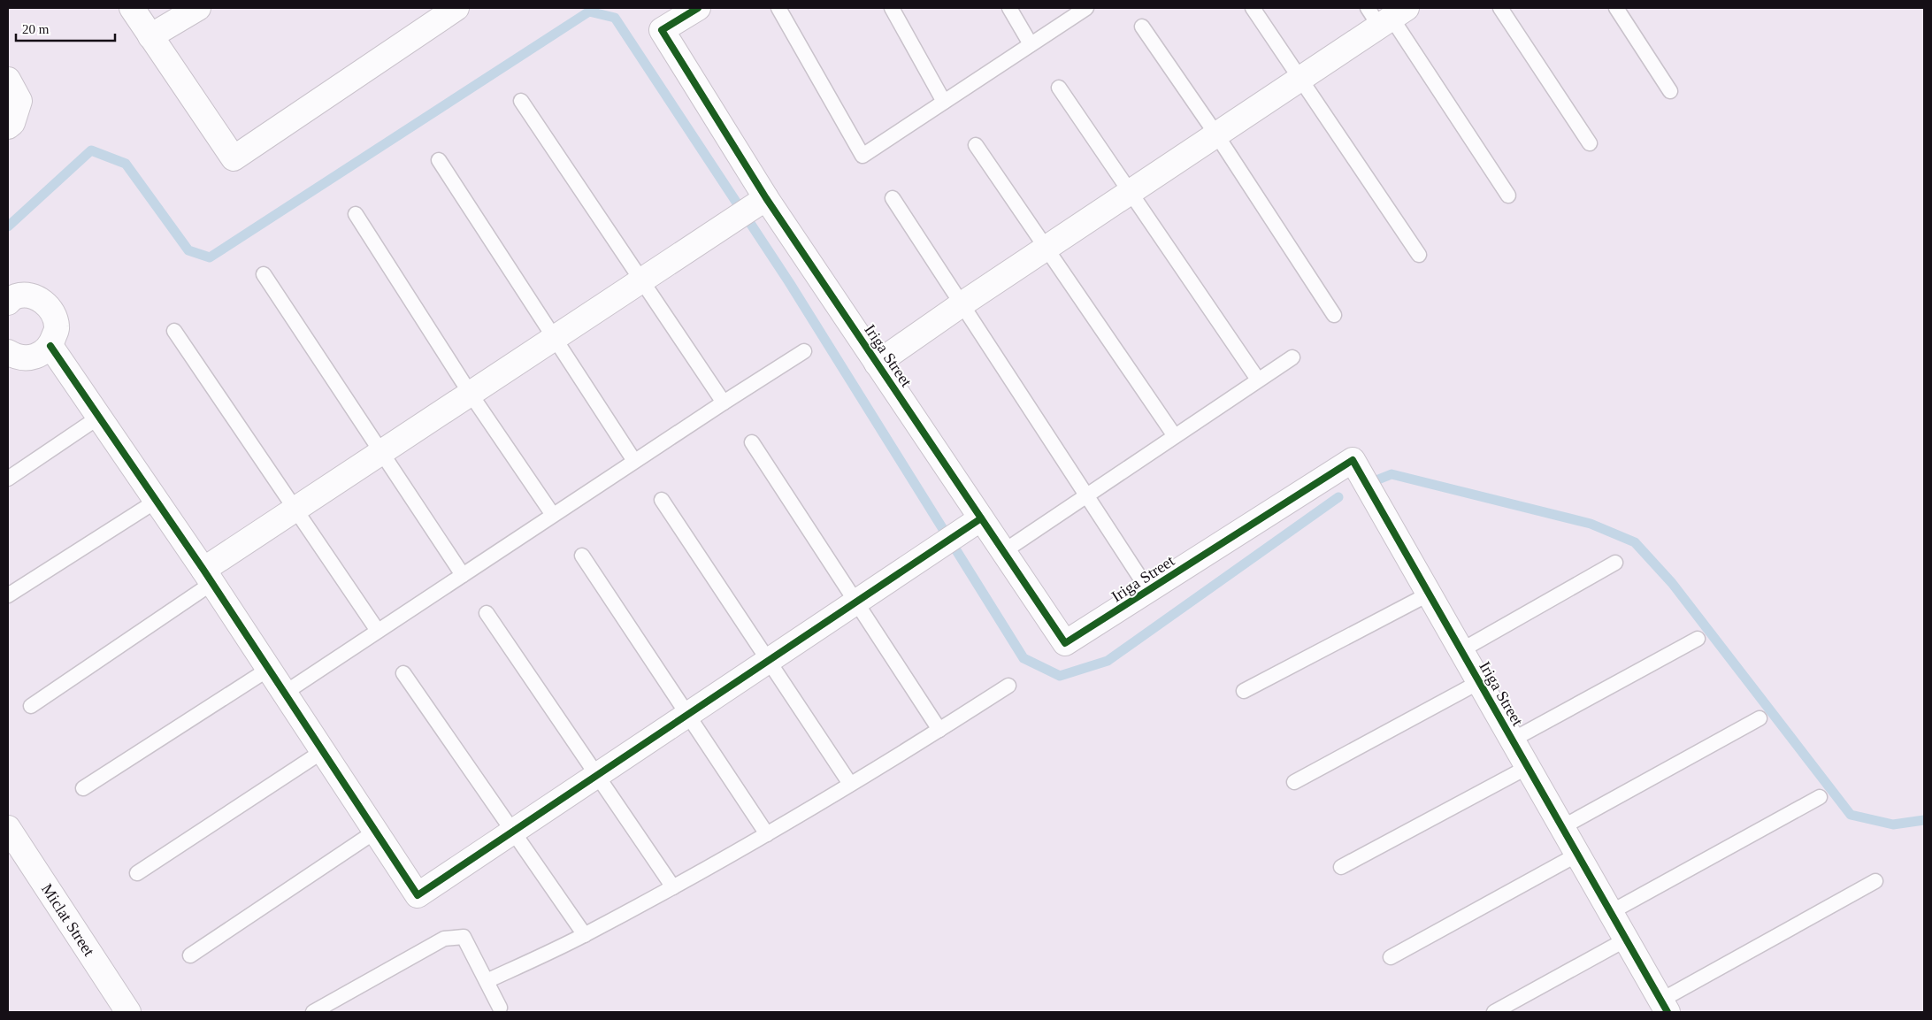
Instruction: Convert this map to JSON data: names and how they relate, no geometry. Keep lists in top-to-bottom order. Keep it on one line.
{"streets":{"street":["Iriga Street","Miclat Street"]},"scale_bar":"20 m"}
